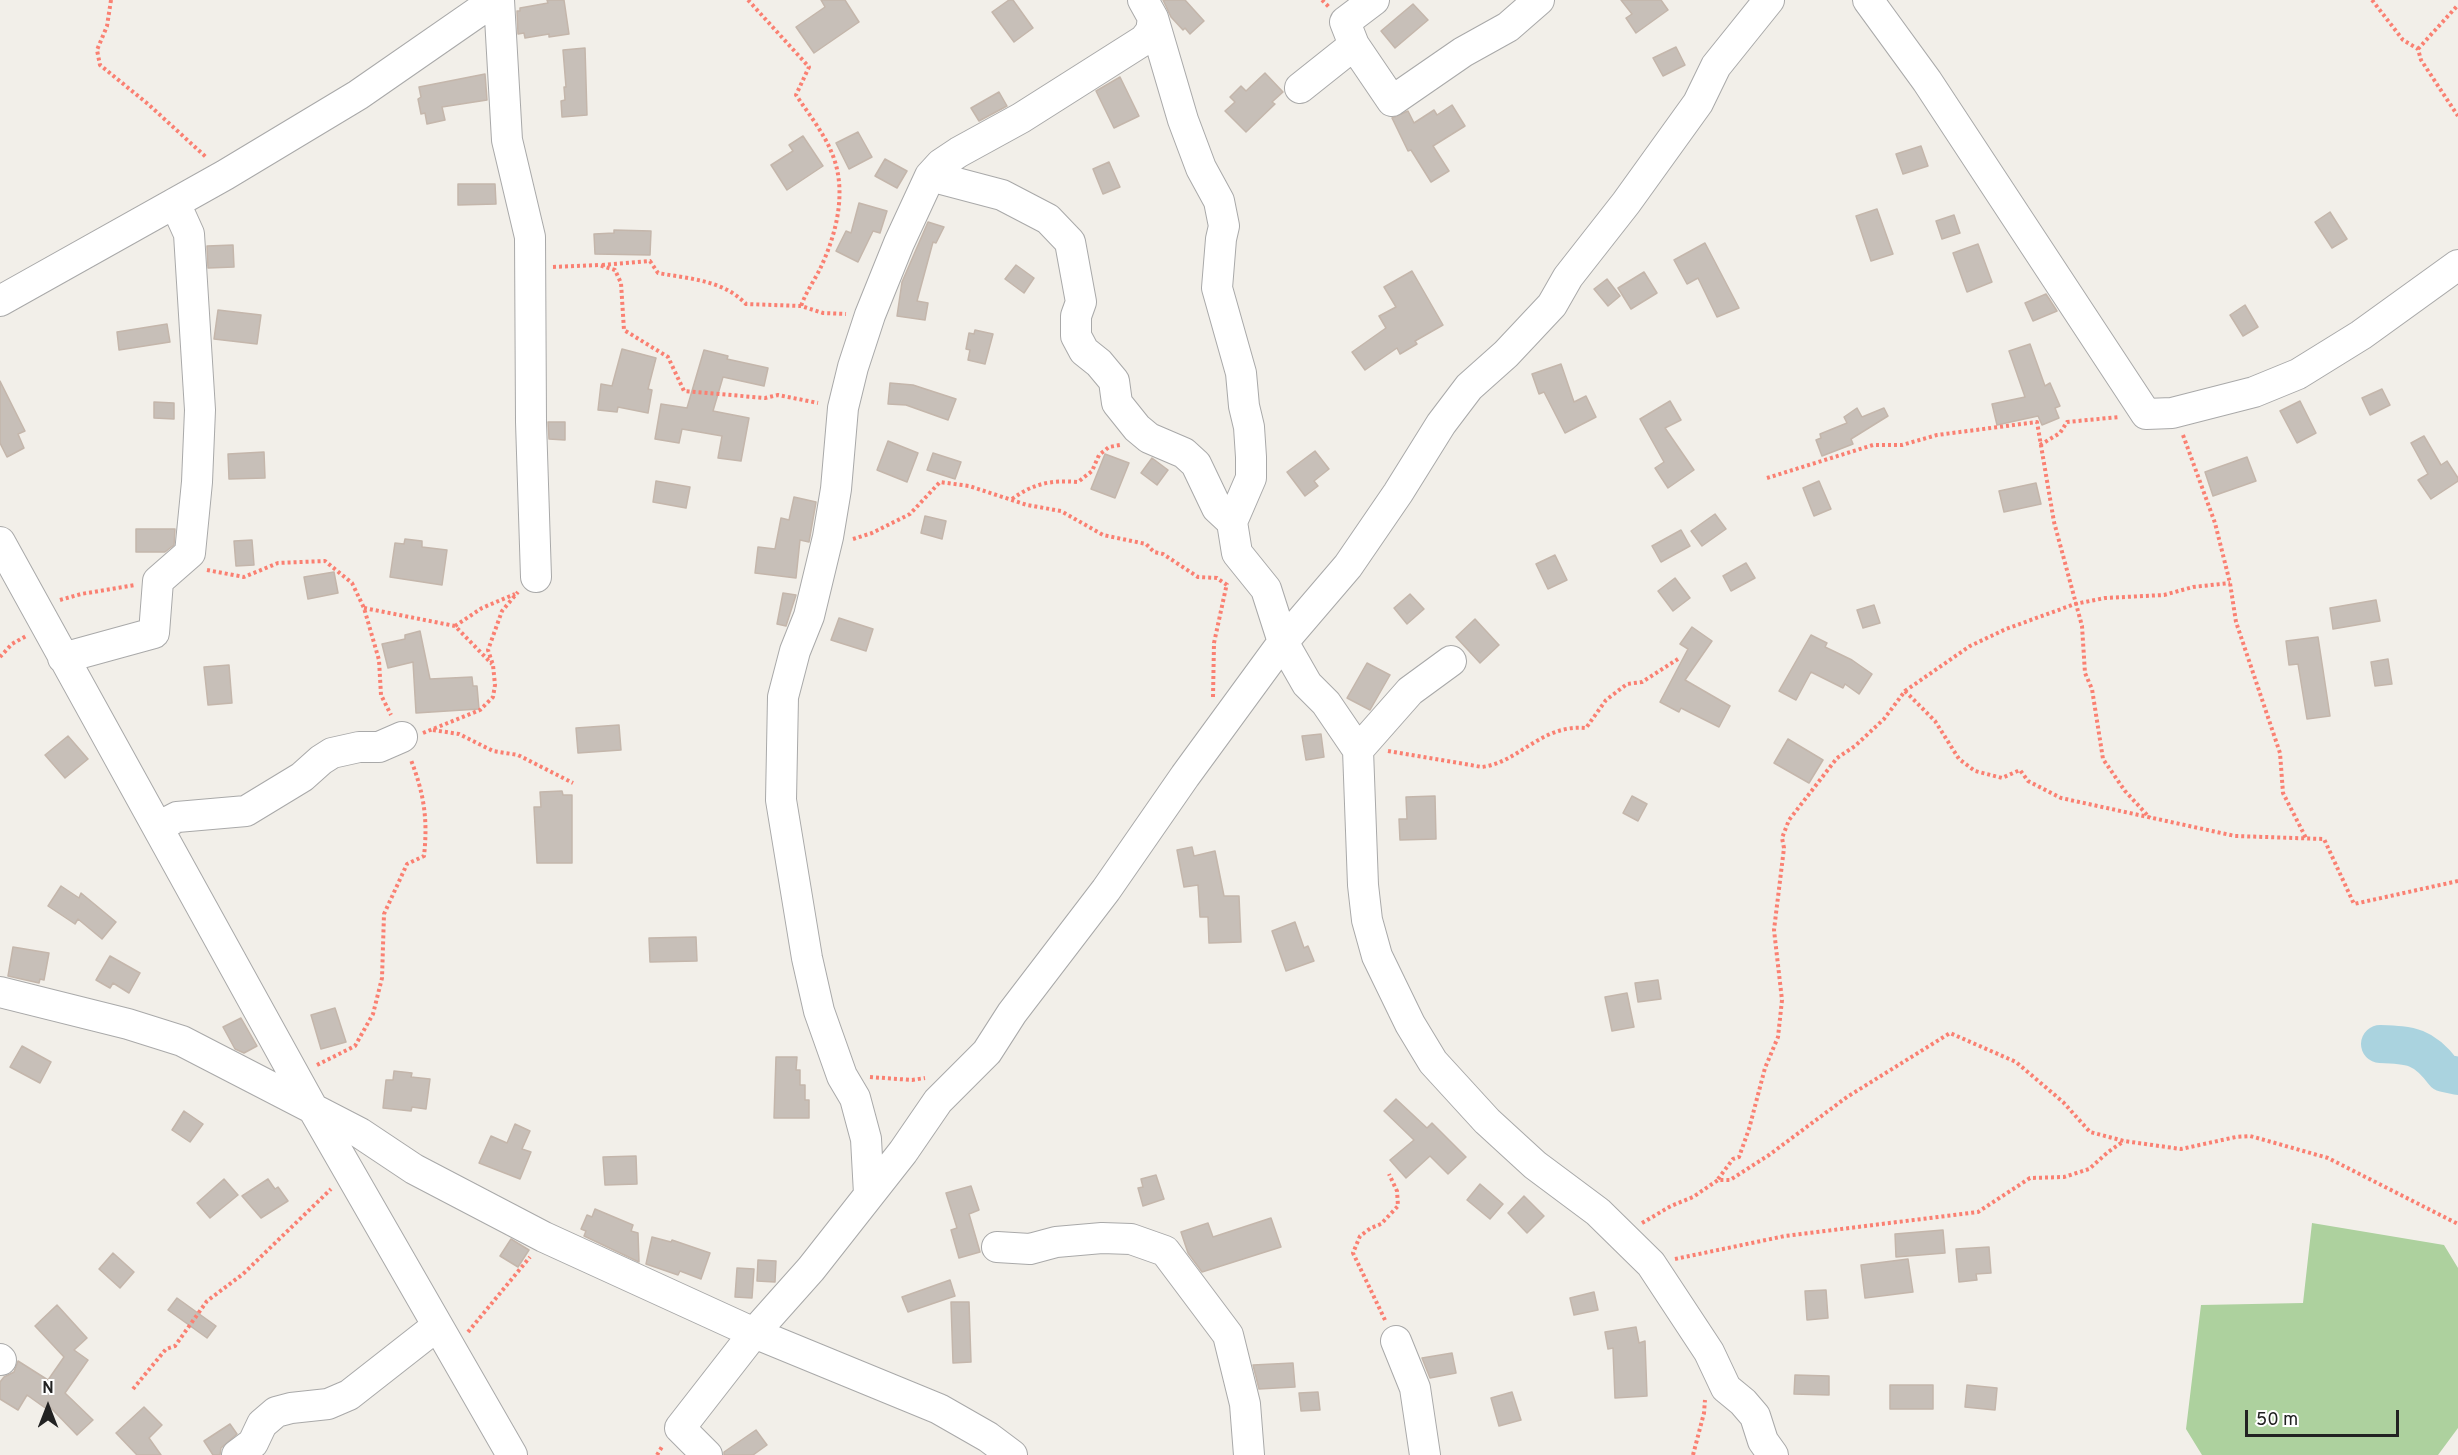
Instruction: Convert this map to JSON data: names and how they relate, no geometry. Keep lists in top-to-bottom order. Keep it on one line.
{"scale_bar":"50 m","north":"top"}
